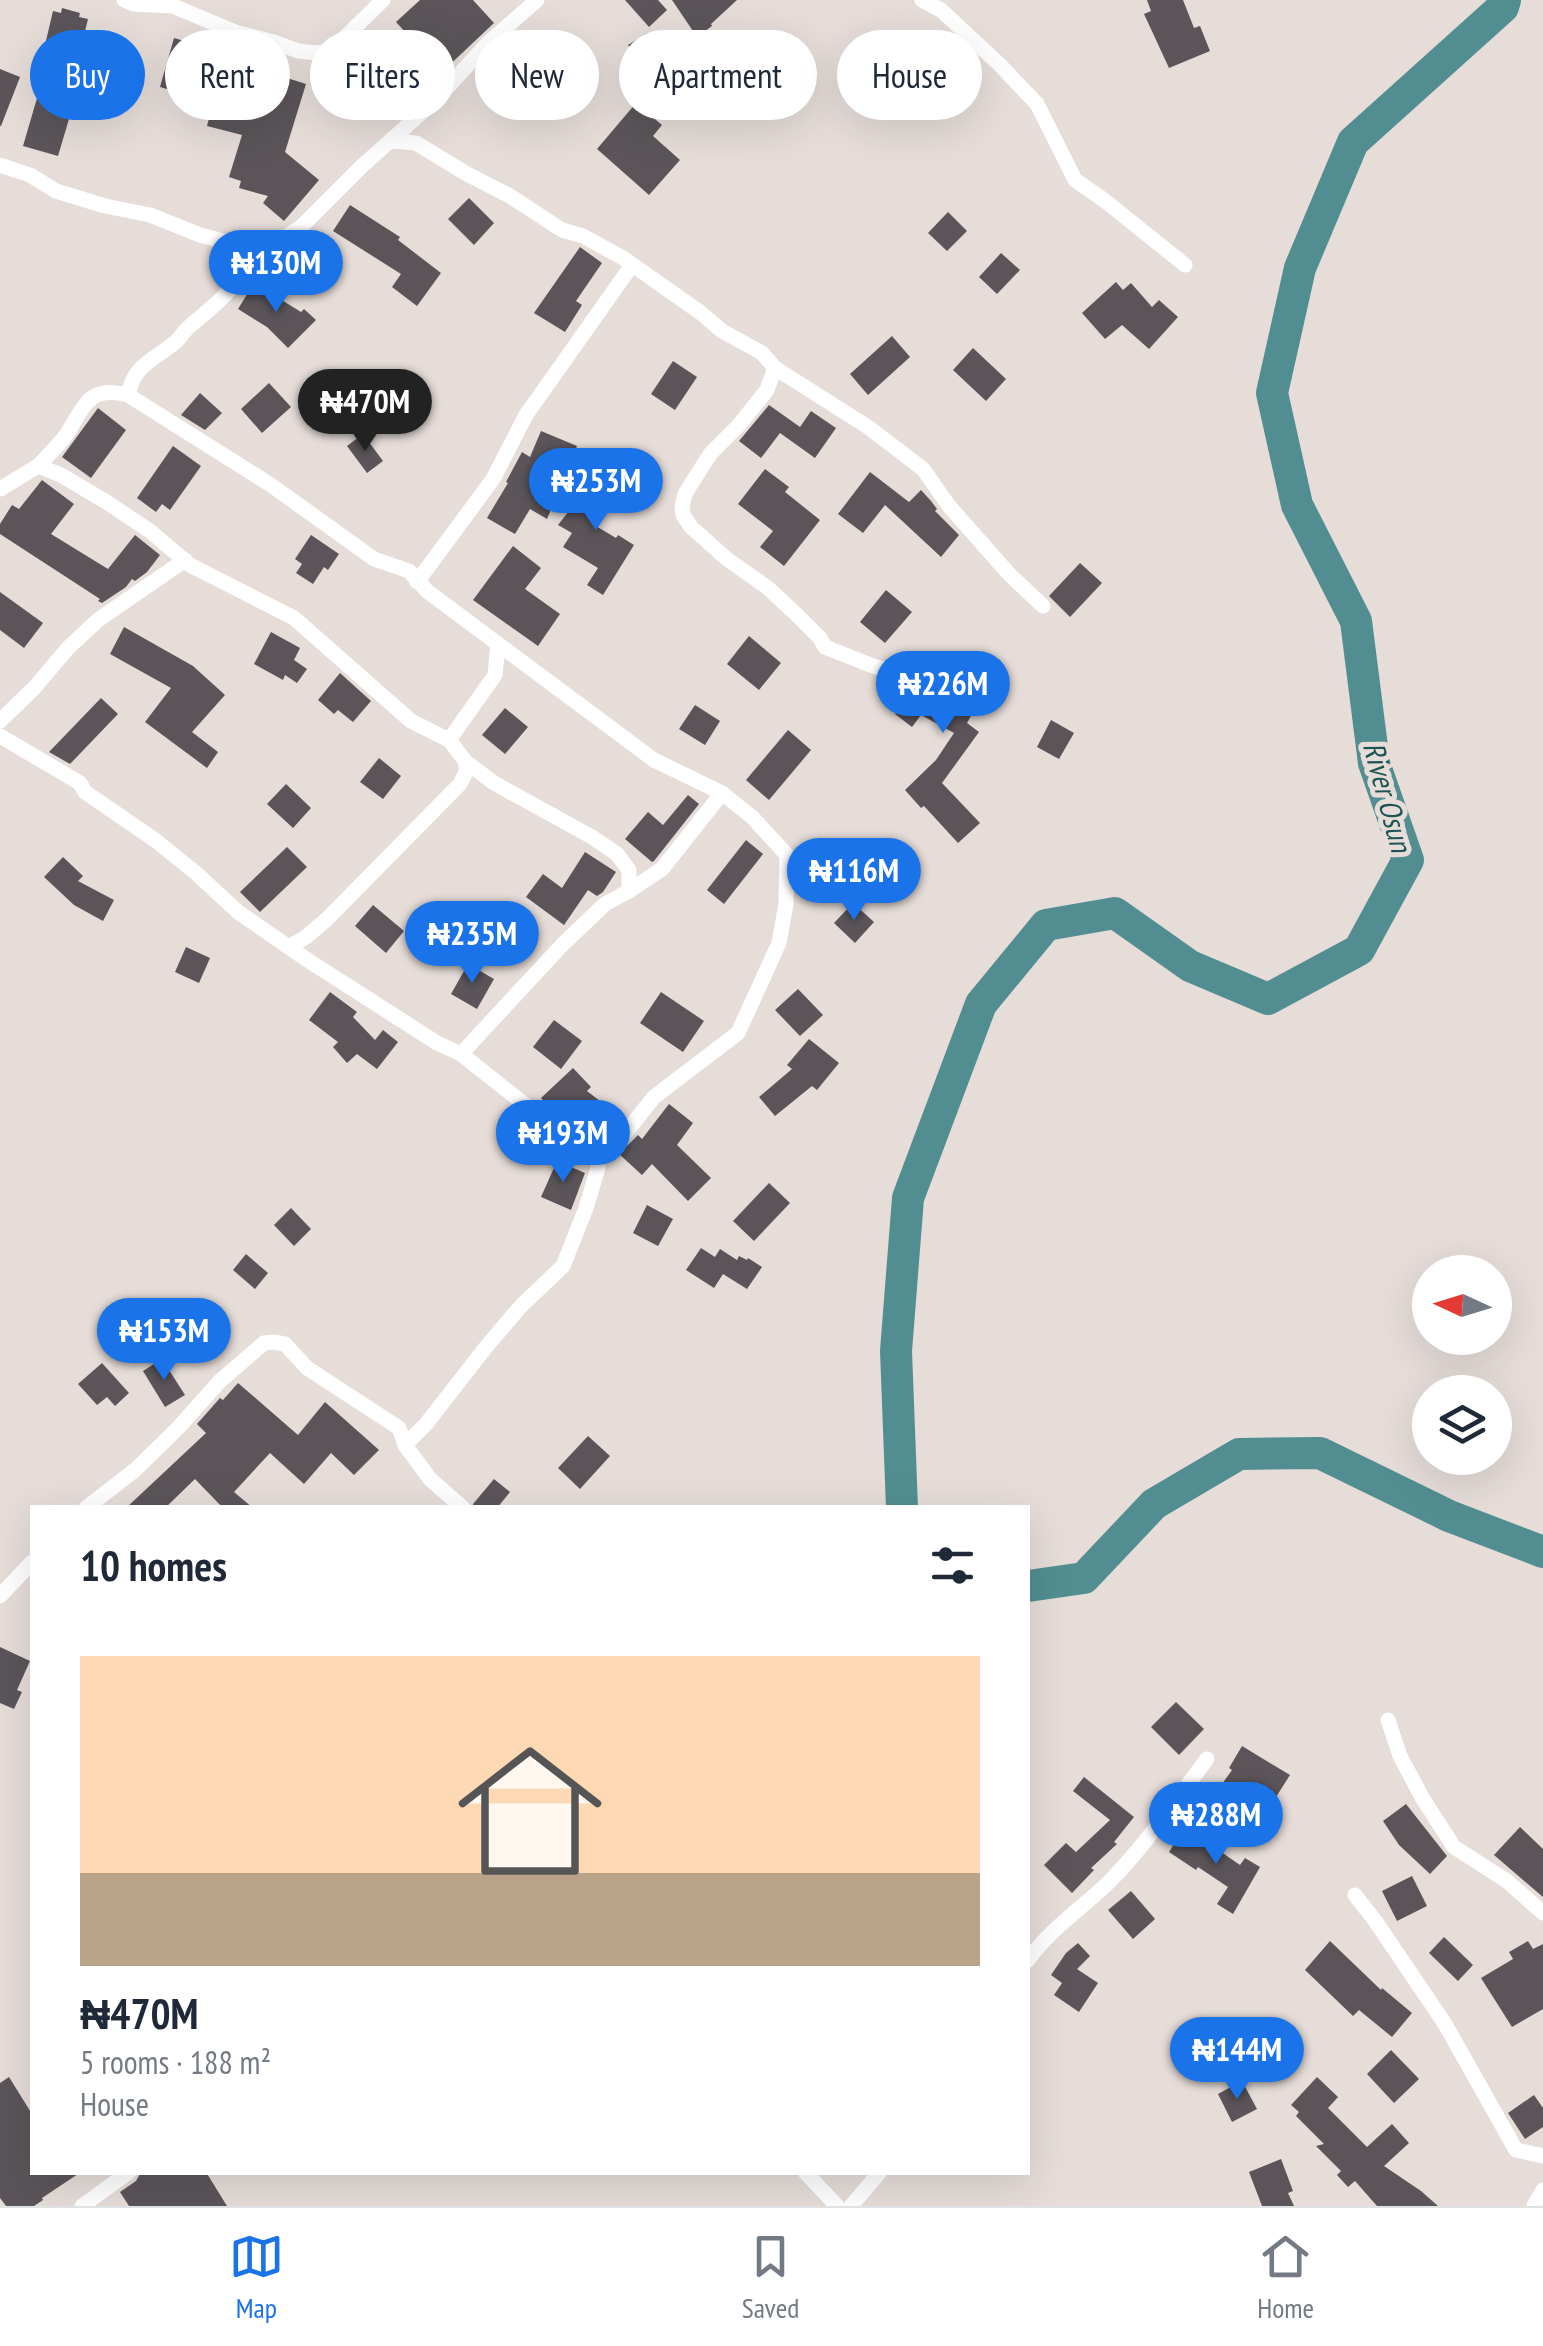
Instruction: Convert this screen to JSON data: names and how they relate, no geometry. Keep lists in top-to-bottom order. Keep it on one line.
{"water":["River Osun"],"north":"left","page":{"chip":["Buy","Rent","Filters","New","Apartment","House"],"price":["₦130M","₦470M","₦253M","₦226M","₦116M","₦235M","₦193M","₦153M","₦288M","₦144M"],"heading":"10 homes","list":[{"name":"₦470M","note":"5 rooms · 188 m² · House"}],"tabs":["Map","Saved","Home"]}}
